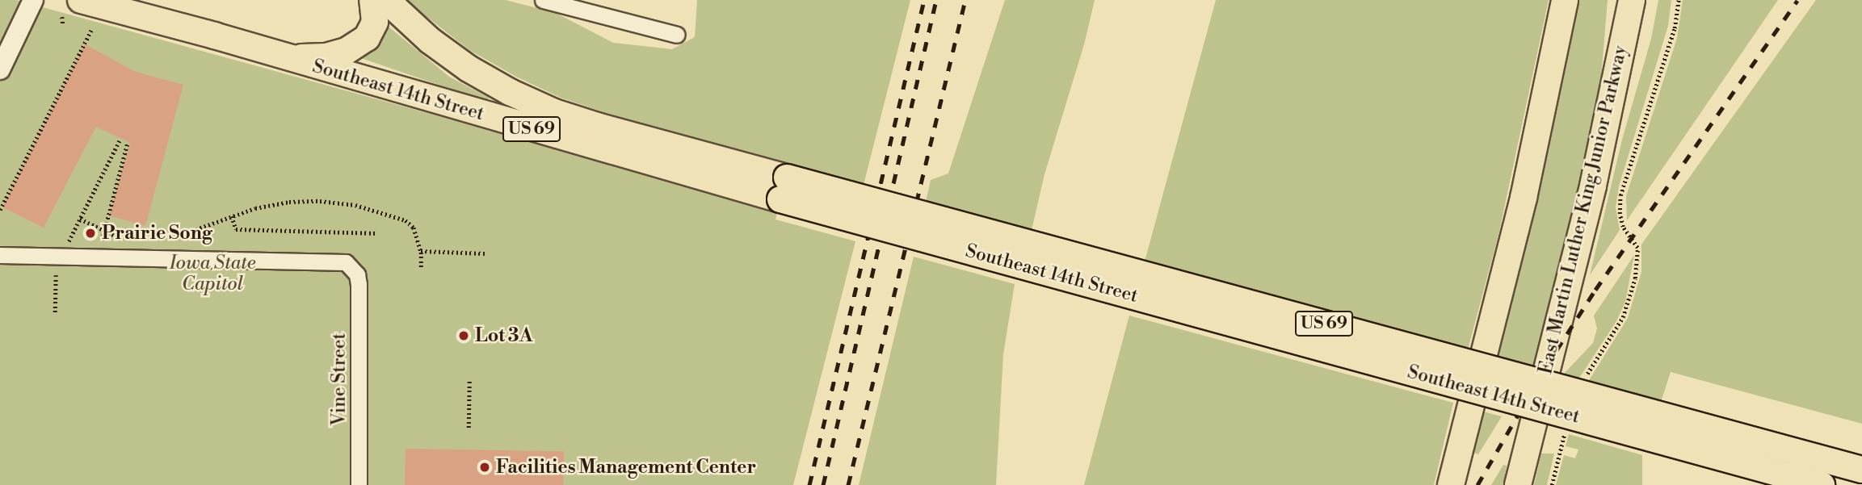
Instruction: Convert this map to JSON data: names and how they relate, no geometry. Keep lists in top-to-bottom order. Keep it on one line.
{"streets":{"main road":["Southeast 14th Street","US 69","East Martin Luther King Junior Parkway"],"street":["Vine Street"]},"crossings":[["Southeast 14th Street","US 69"]],"parks":["Iowa State Capitol"],"places":["Prairie Song","Lot 3A","Facilities Management Center"]}
